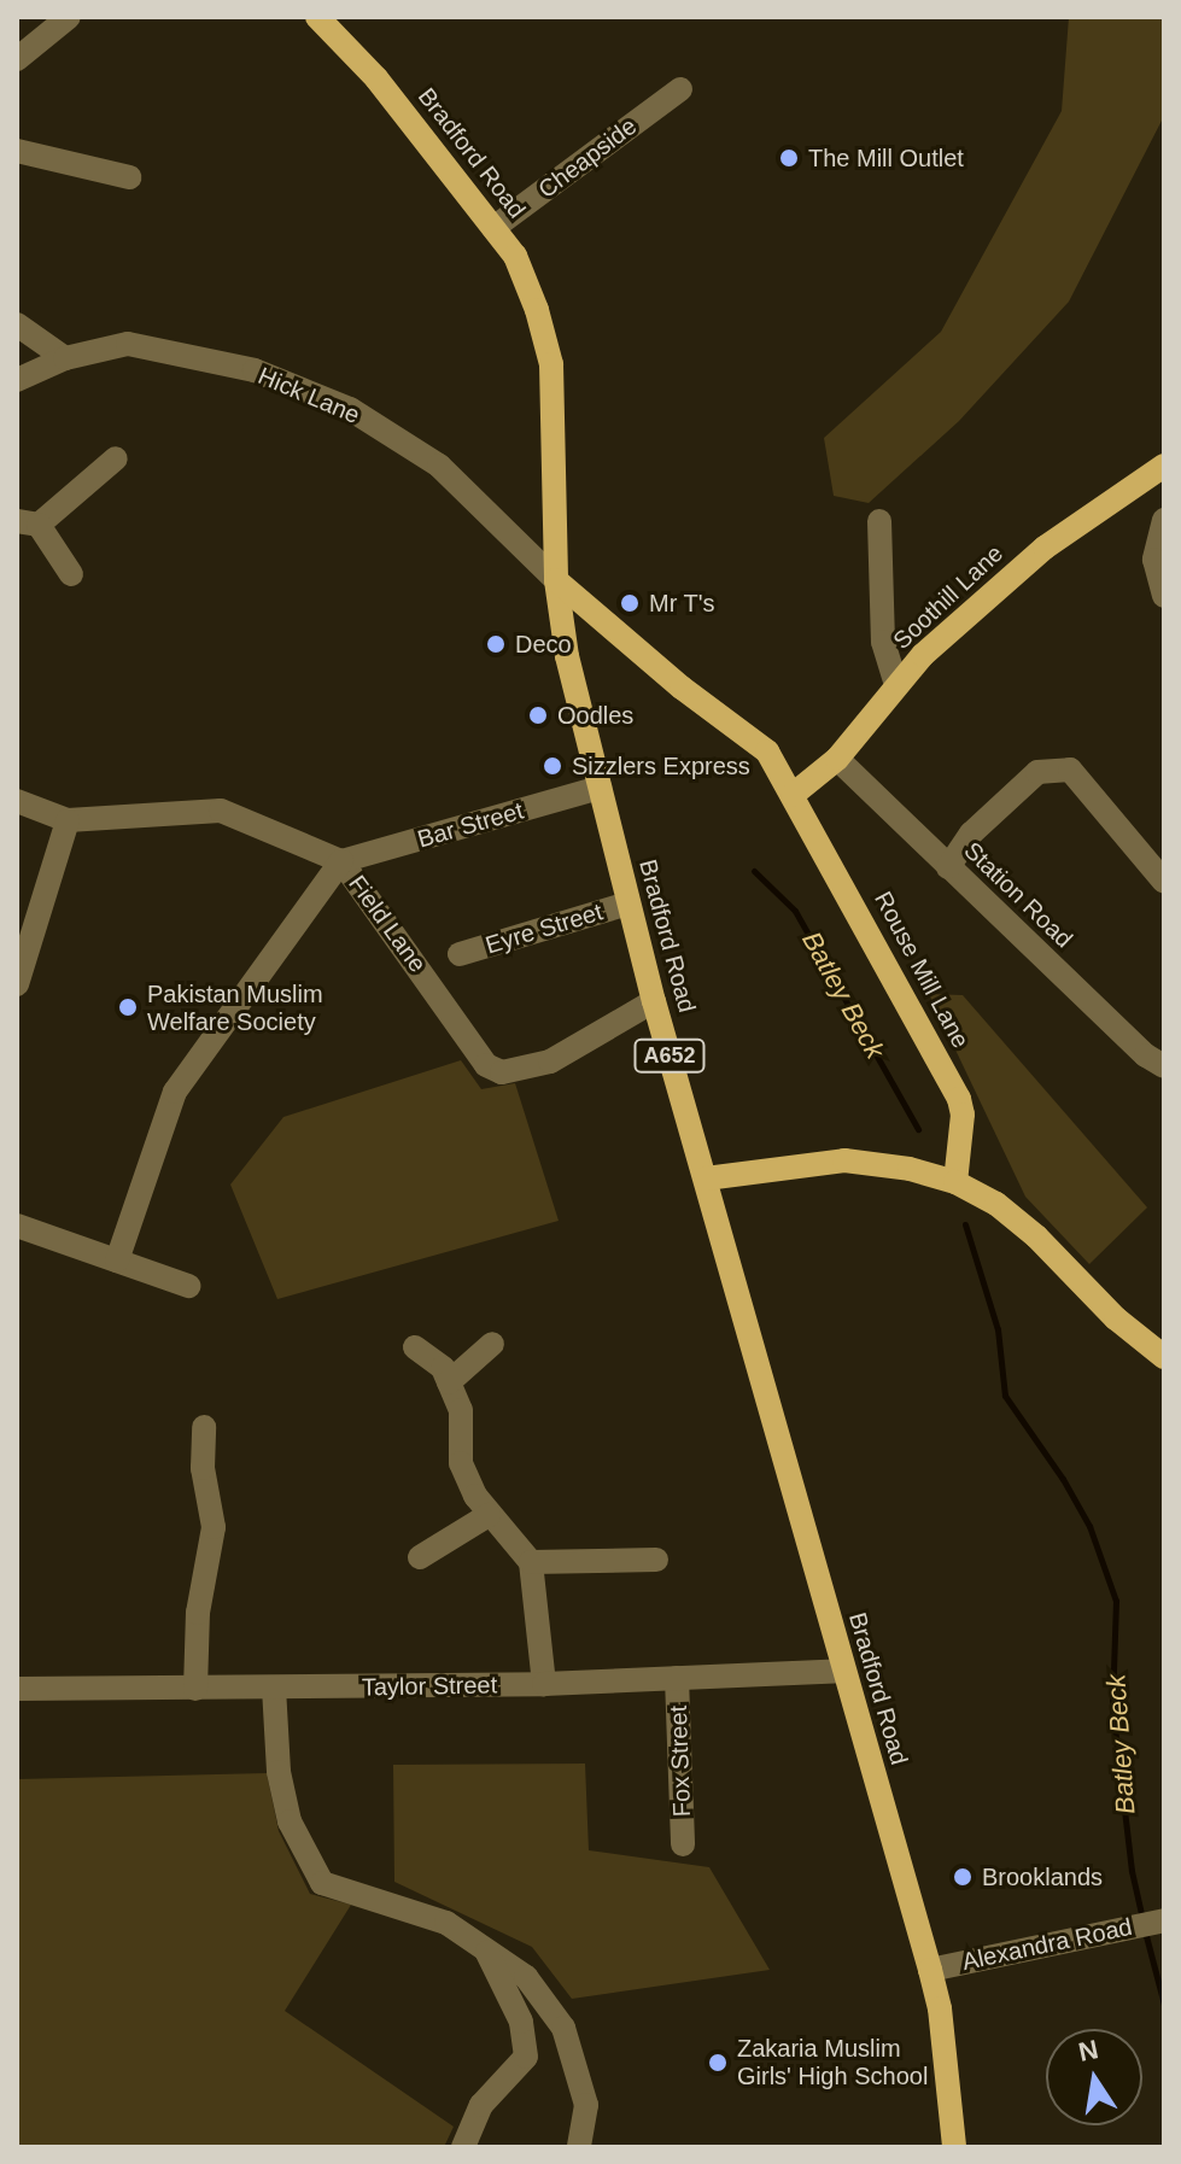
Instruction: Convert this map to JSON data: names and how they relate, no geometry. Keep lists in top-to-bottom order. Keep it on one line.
{"streets":{"main road":["Bradford Road","Soothill Lane","Rouse Mill Lane","A652"],"street":["Cheapside","Hick Lane","Bar Street","Station Road","Field Lane","Eyre Street","Taylor Street","Fox Street","Alexandra Road"]},"crossings":[["Bradford Road","Cheapside"],["Bradford Road","Hick Lane"],["Bradford Road","Bar Street"],["Bradford Road","Field Lane"],["Bradford Road","Eyre Street"],["Bradford Road","Taylor Street"],["Bradford Road","Alexandra Road"],["Soothill Lane","Station Road"],["Soothill Lane","Rouse Mill Lane"],["Bar Street","Field Lane"],["Taylor Street","Fox Street"]],"water":["Batley Beck"],"places":["The Mill Outlet","Mr T's","Deco","Oodles","Sizzlers Express","Pakistan Muslim Welfare Society","Brooklands","Zakaria Muslim Girls' High School"],"north":"top"}
